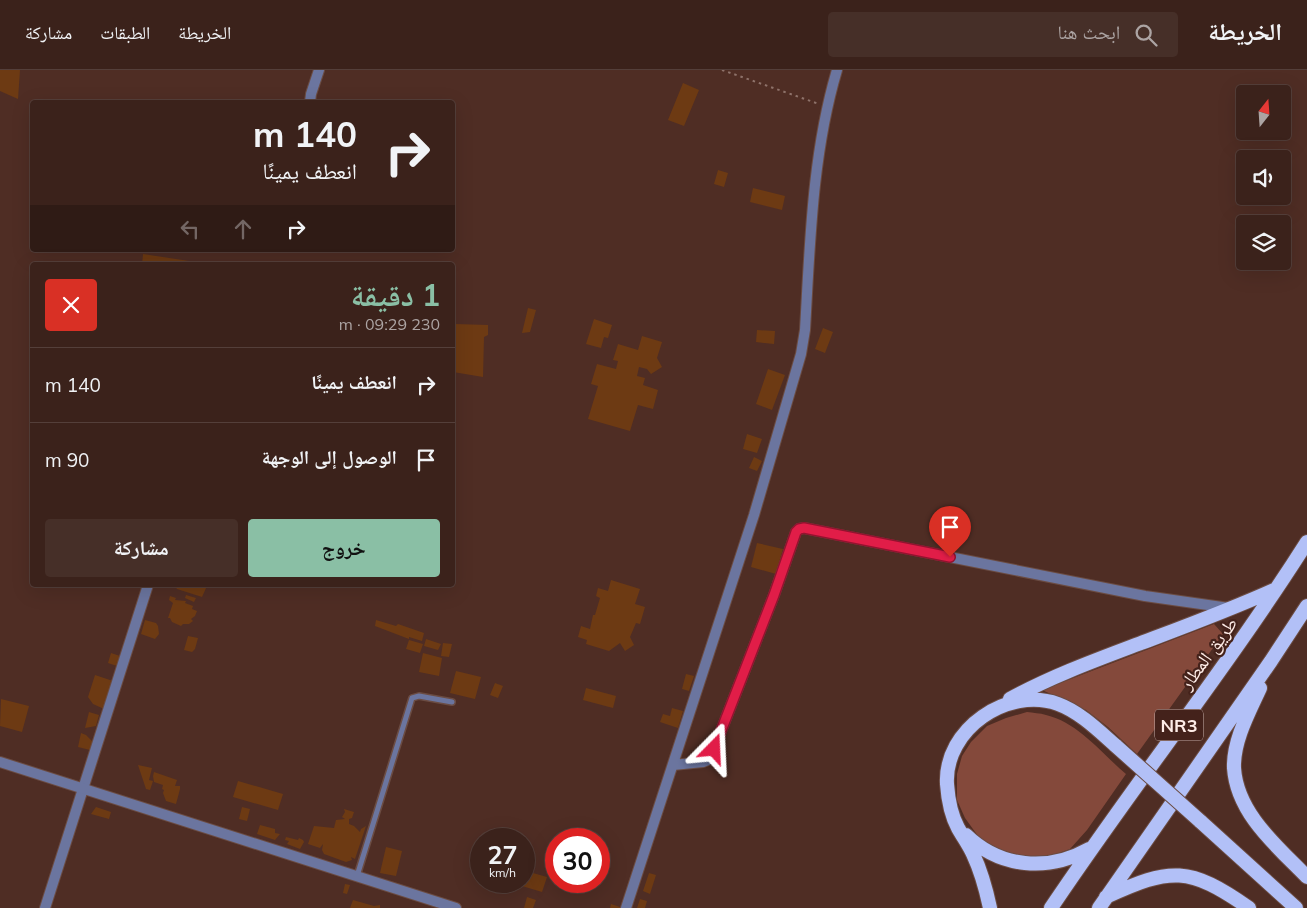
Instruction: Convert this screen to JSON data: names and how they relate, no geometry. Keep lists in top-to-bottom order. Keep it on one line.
{"streets":{"highway":["طريق المطار","NR3"]},"north":"top","page":{"header":"الخريطة","search":"ابحث هنا","nav":["الخريطة","الطبقات","مشاركة"],"turn":["140 m","انعطف يمينًا"],"heading":["1 دقيقة","230 m · 09:29"],"list":[{"name":"انعطف يمينًا","value":"140 m"},{"name":"الوصول إلى الوجهة","value":"90 m"}],"buttons":["خروج","مشاركة"],"speed":"27 km/h","limit":"30"}}
